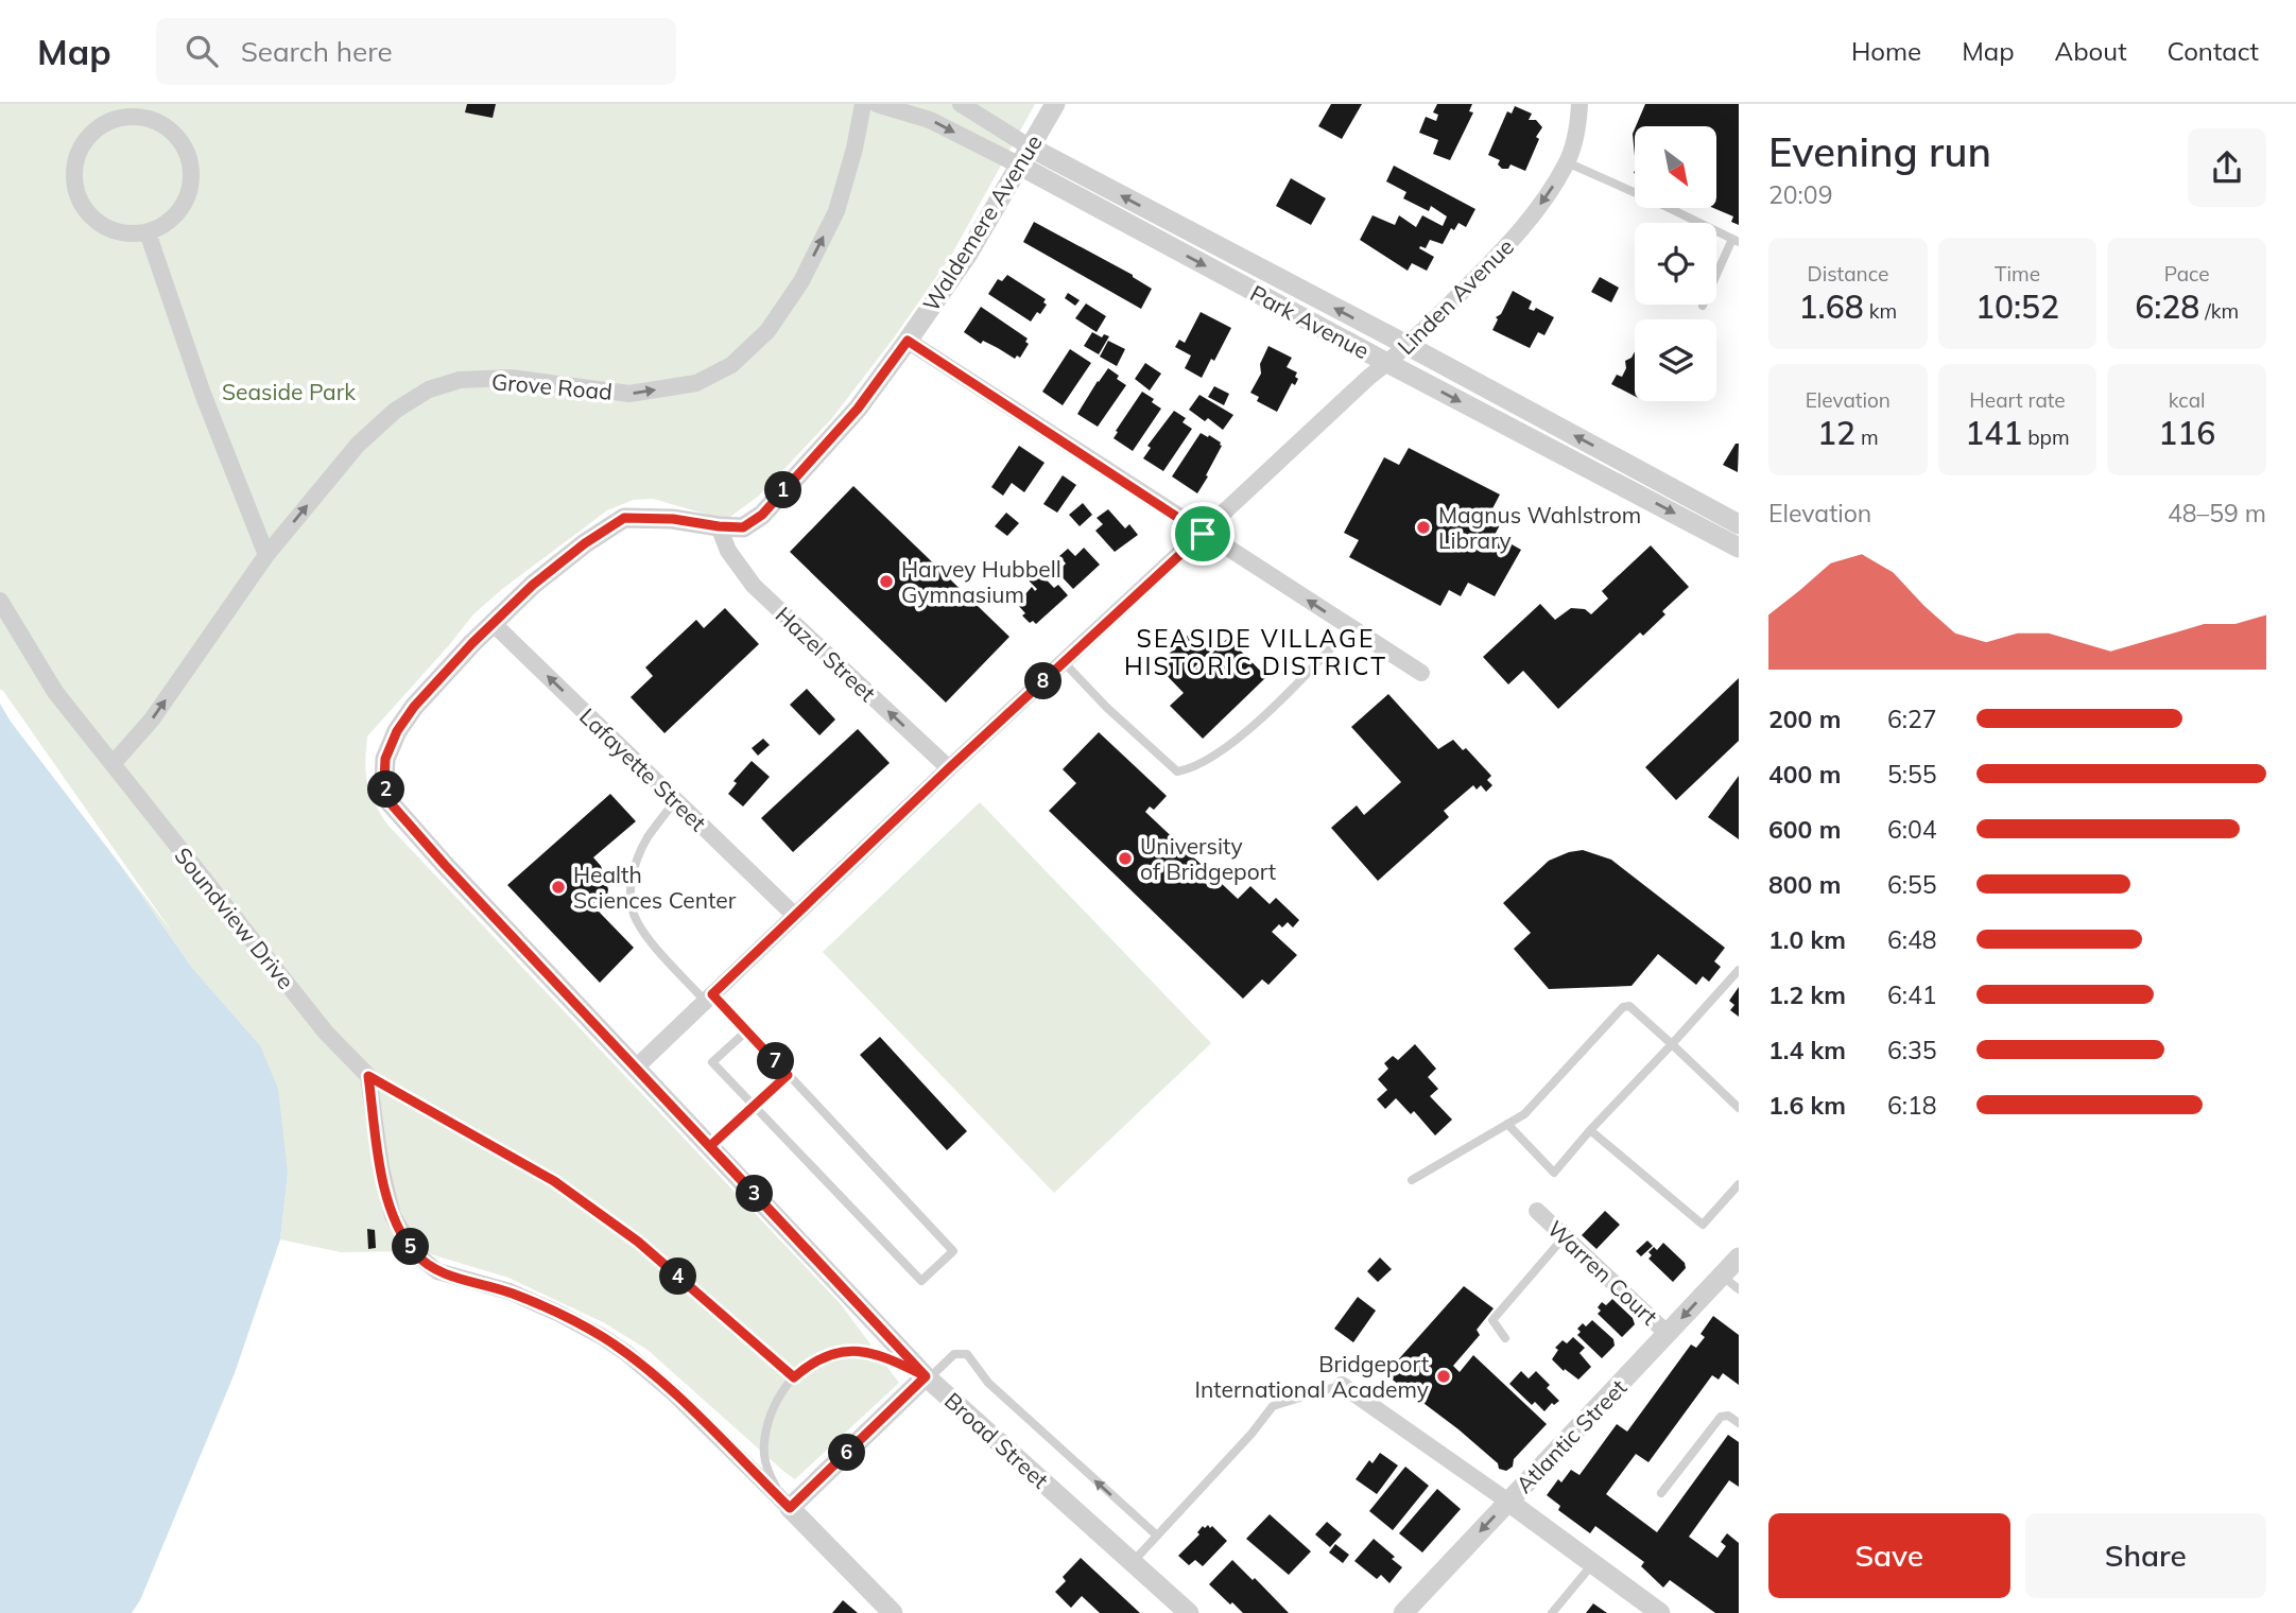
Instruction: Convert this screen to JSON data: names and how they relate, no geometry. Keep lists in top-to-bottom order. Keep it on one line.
{"streets":{"street":["Waldemere Avenue","Linden Avenue","Park Avenue","Grove Road","Hazel Street","Lafayette Street","Soundview Drive","Warren Court","Atlantic Street","Broad Street"]},"crossings":[["Waldemere Avenue","Park Avenue"],["Waldemere Avenue","Hazel Street"],["Waldemere Avenue","Lafayette Street"],["Waldemere Avenue","Broad Street"],["Linden Avenue","Park Avenue"],["Linden Avenue","Hazel Street"],["Linden Avenue","Lafayette Street"],["Linden Avenue","Broad Street"],["Grove Road","Soundview Drive"],["Warren Court","Atlantic Street"]],"one_way":["Grove Road","Hazel Street","Lafayette Street","Atlantic Street"],"districts":["SEASIDE VILLAGE HISTORIC DISTRICT"],"parks":["Seaside Park"],"places":["Magnus Wahlstrom Library","Harvey Hubbell Gymnasium","University of Bridgeport","Health Sciences Center","Bridgeport International Academy"],"north":"bottom right","page":{"header":"Map","search":"Search here","nav":["Home","Map","About","Contact"],"heading":["Evening run","20:09"],"stats":[["Distance","1.68 km"],["Time","10:52"],["Pace","6:28 /km"],["Elevation","12 m"],["Heart rate","141 bpm"],["kcal","116"]],"pins":["1","8","2","7","3","5","4","6"],"chart":["Elevation","48–59 m"],"list":[{"name":"200 m","note":"6:27"},{"name":"400 m","note":"5:55"},{"name":"600 m","note":"6:04"},{"name":"800 m","note":"6:55"},{"name":"1.0 km","note":"6:48"},{"name":"1.2 km","note":"6:41"},{"name":"1.4 km","note":"6:35"},{"name":"1.6 km","note":"6:18"}],"buttons":["Save","Share"]}}
